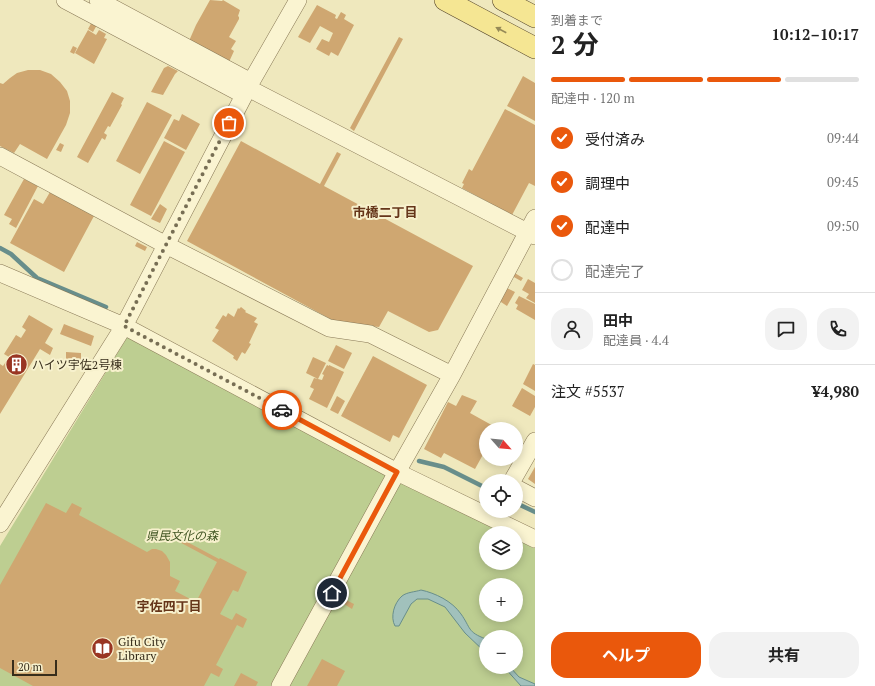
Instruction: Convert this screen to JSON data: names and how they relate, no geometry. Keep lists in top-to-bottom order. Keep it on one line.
{"districts":["市橋二丁目","宇佐四丁目"],"parks":["県民文化の森"],"places":{"building":["ハイツ宇佐2号棟"],"library":["Gifu City Library"]},"scale_bar":"20 m","north":"bottom right","page":{"heading":["2 分","到着まで","10:12–10:17"],"panel":["田中","配達員 · 4.4","注文 #5537","¥4,980"],"bar":"配達中 · 120 m","list":[["受付済み","09:44"],["調理中","09:45"],["配達中","09:50"],"配達完了"],"map_buttons":["+","−"],"buttons":["ヘルプ","共有"],"scale":"20 m"}}
